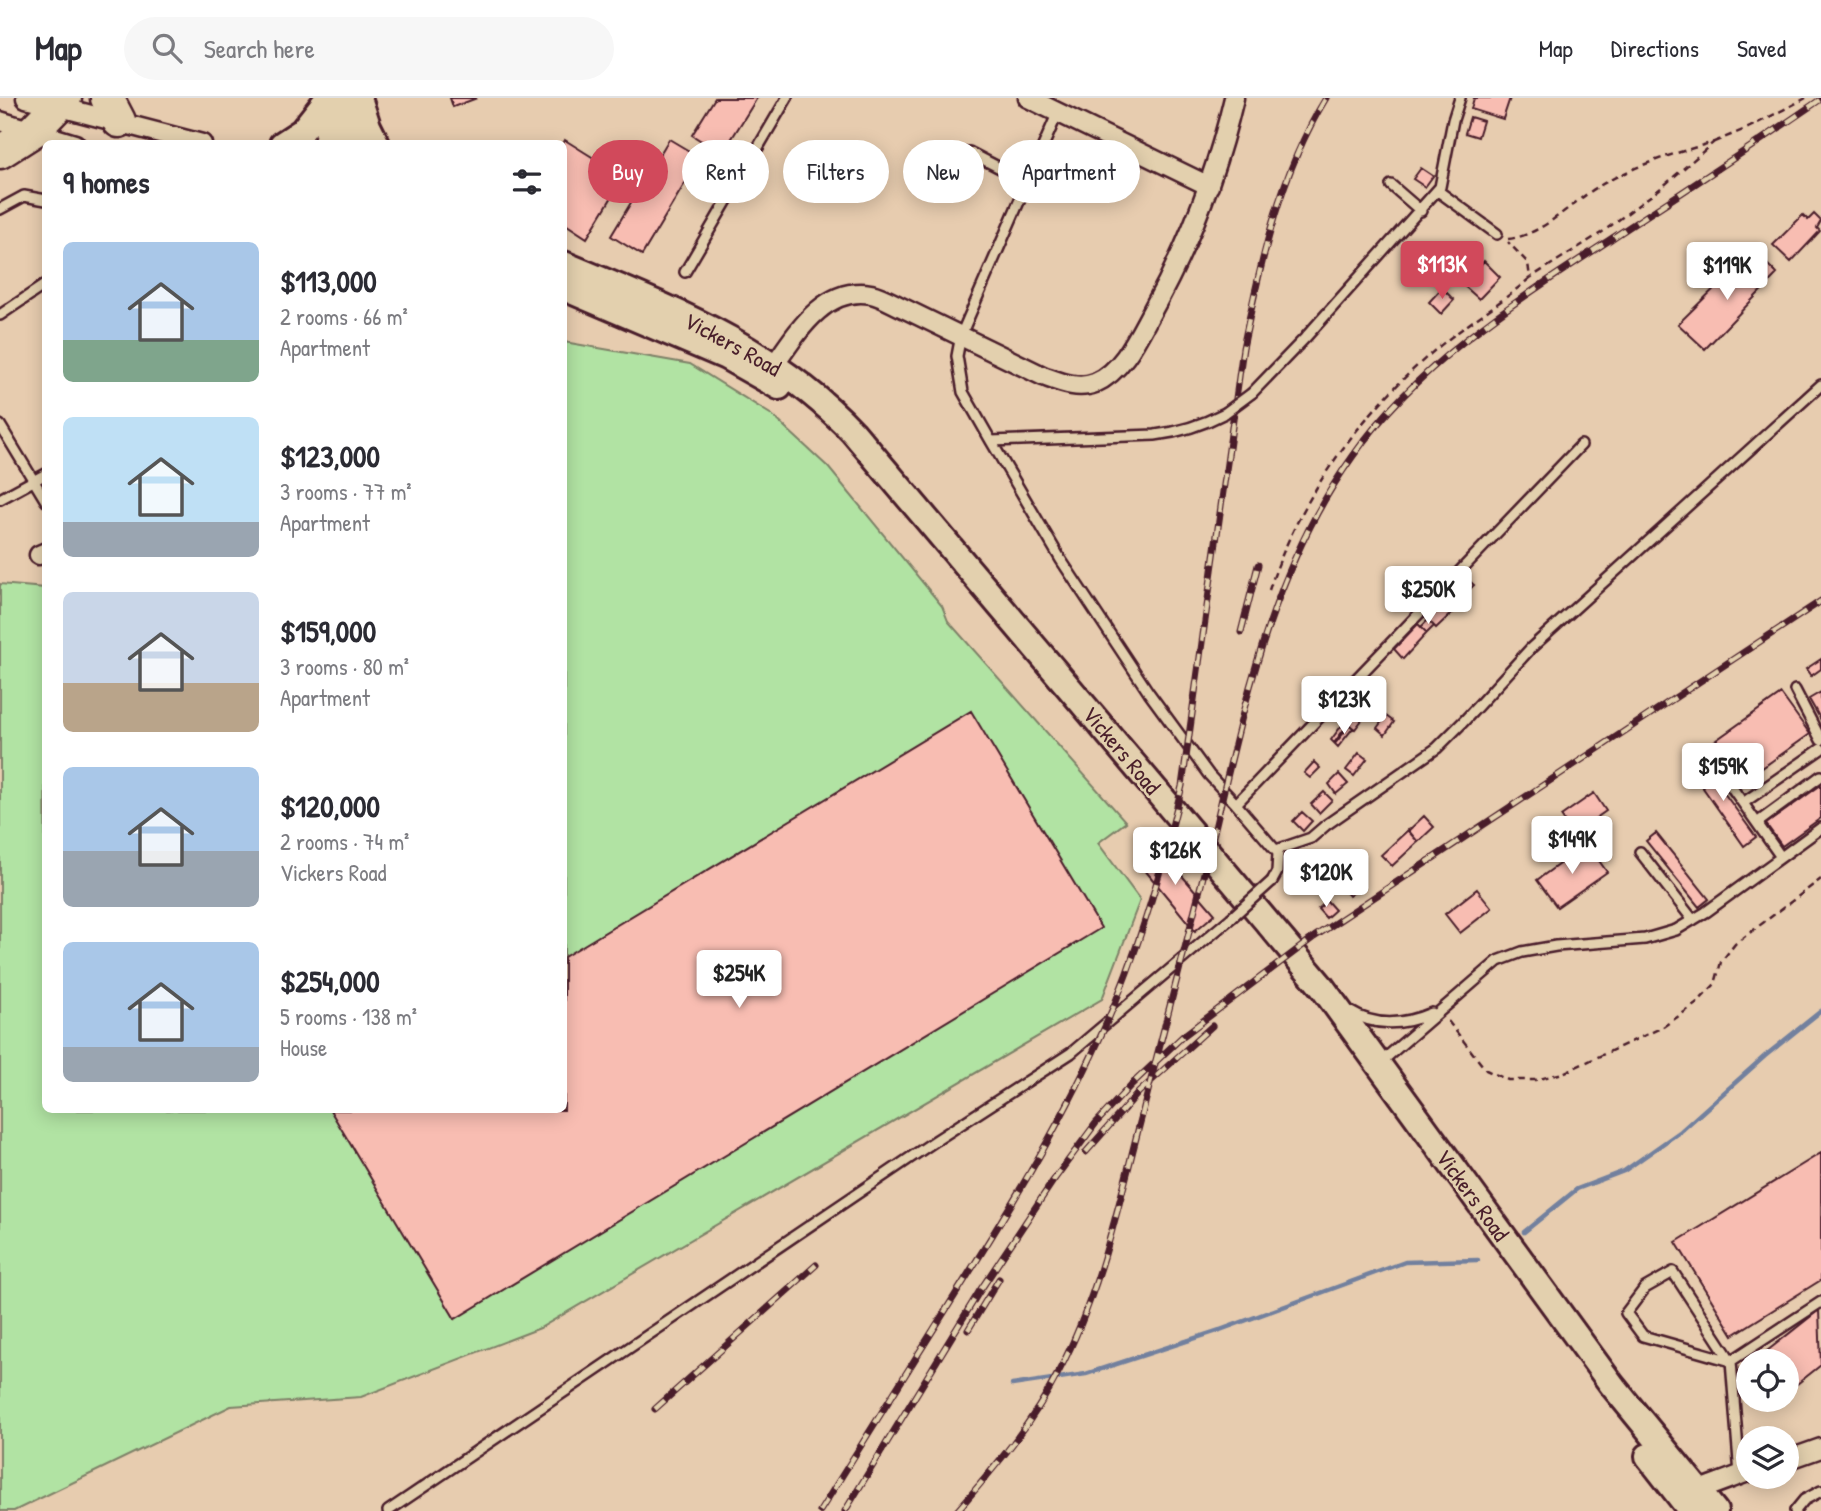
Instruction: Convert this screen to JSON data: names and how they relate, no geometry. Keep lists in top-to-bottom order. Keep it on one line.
{"streets":{"main road":["Vickers Road"]},"page":{"header":"Map","search":"Search here","nav":["Map","Directions","Saved"],"chip":["Buy","Rent","Filters","New","Apartment"],"heading":"9 homes","list":[{"name":"$113,000","note":"2 rooms · 66 m² · Apartment"},{"name":"$123,000","note":"3 rooms · 77 m² · Apartment"},{"name":"$159,000","note":"3 rooms · 80 m² · Apartment"},{"name":"$120,000","note":"2 rooms · 74 m² · Vickers Road"},{"name":"$254,000","note":"5 rooms · 138 m² · House"}],"price":["$113K","$119K","$250K","$123K","$159K","$149K","$126K","$120K","$254K"]}}
